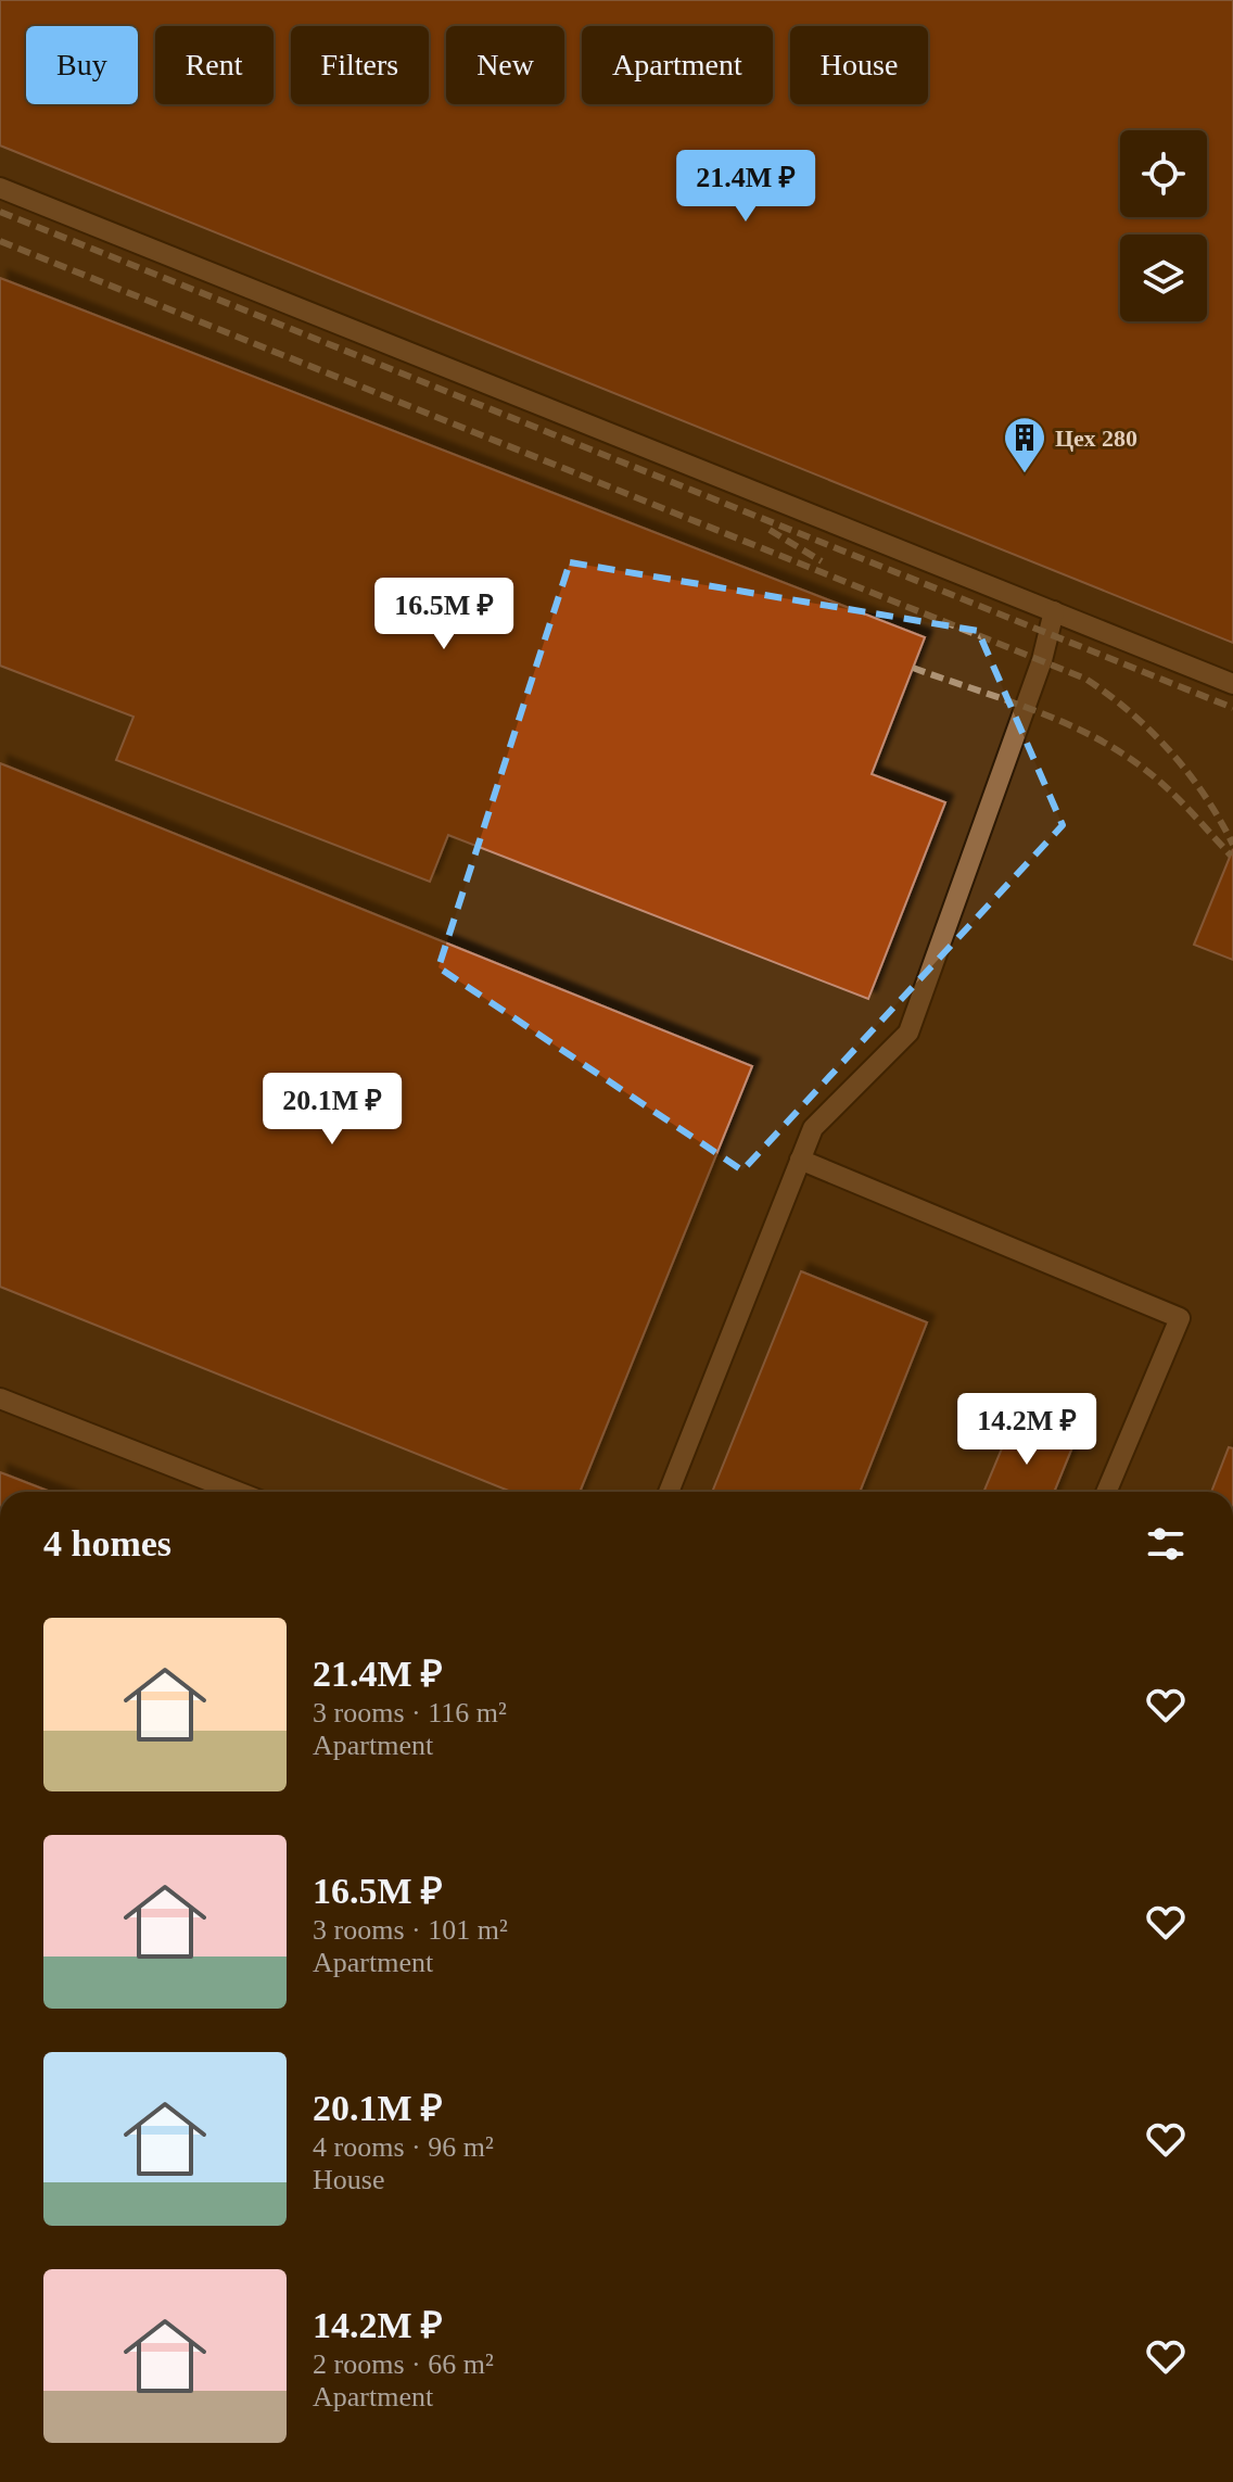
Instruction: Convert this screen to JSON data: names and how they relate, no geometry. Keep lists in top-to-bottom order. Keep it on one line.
{"places":{"building":["Цех 280"]},"page":{"chip":["Buy","Rent","Filters","New","Apartment","House"],"price":["21.4M ₽","16.5M ₽","20.1M ₽","14.2M ₽"],"heading":"4 homes","list":[{"name":"21.4M ₽","note":"3 rooms · 116 m² · Apartment"},{"name":"16.5M ₽","note":"3 rooms · 101 m² · Apartment"},{"name":"20.1M ₽","note":"4 rooms · 96 m² · House"},{"name":"14.2M ₽","note":"2 rooms · 66 m² · Apartment"}]}}
